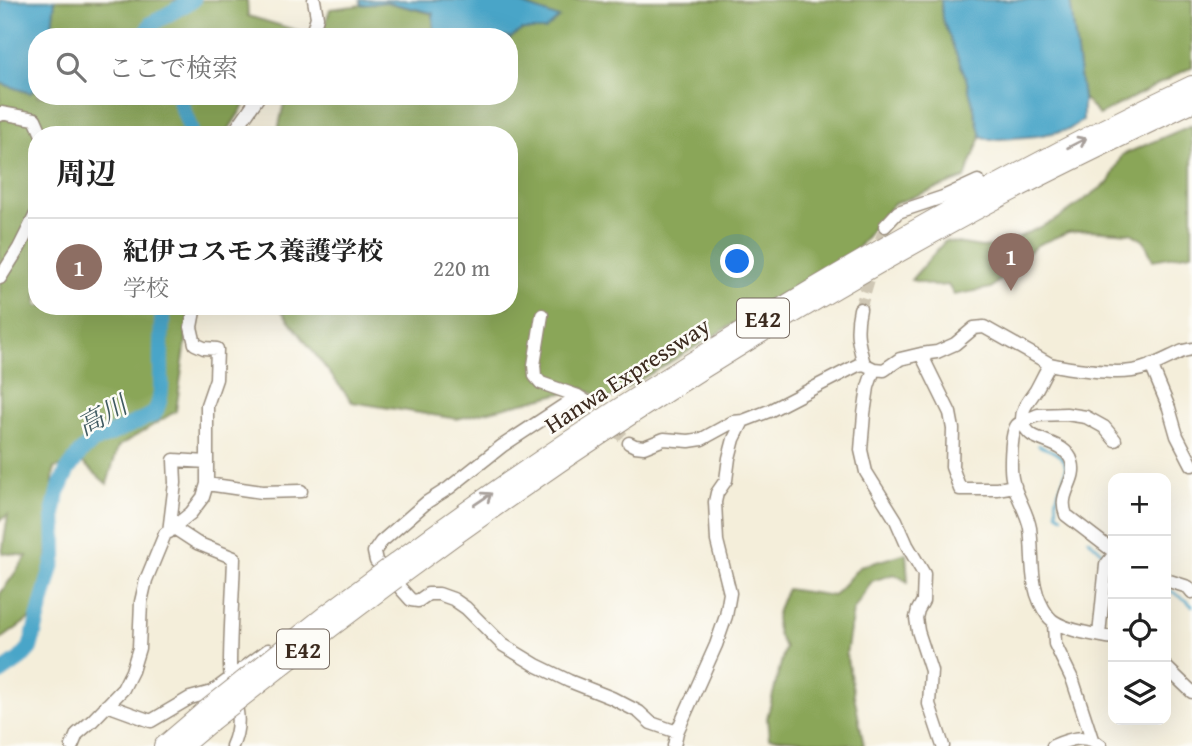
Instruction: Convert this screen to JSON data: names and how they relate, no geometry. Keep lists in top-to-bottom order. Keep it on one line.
{"streets":{"highway":["E42","Hanwa Expressway"]},"water":["高川"],"page":{"search":"ここで検索","heading":"周辺","list":[{"mark":"1","name":"紀伊コスモス養護学校","note":"学校","value":"220 m"}],"pins":"1","map_buttons":["+","−"]}}
